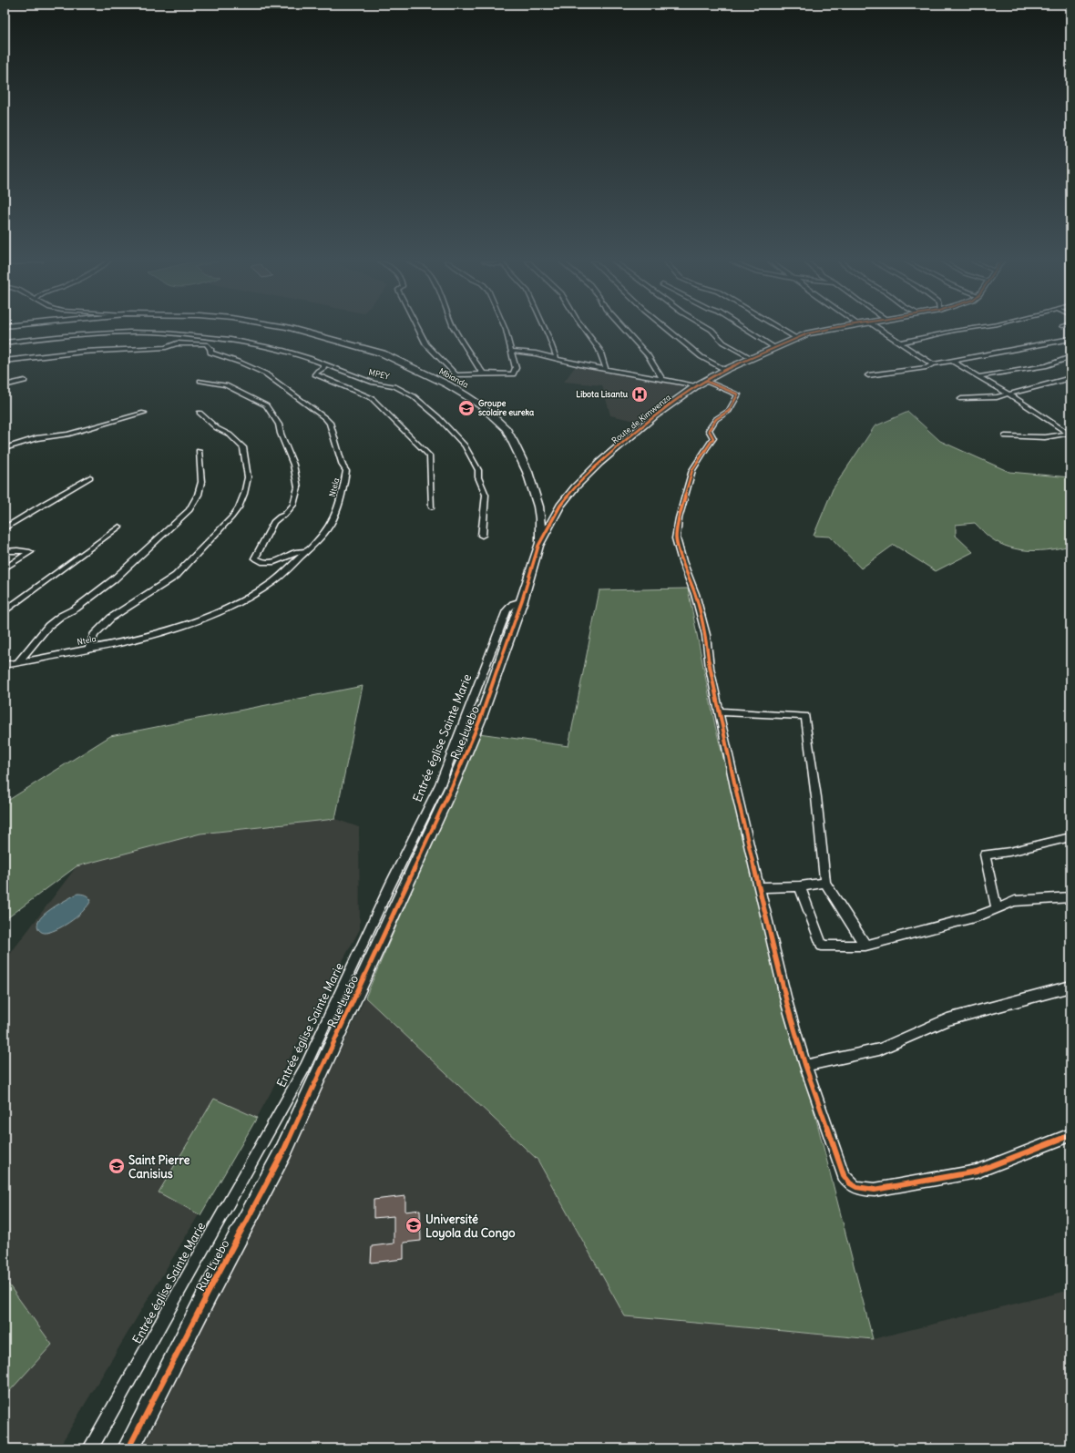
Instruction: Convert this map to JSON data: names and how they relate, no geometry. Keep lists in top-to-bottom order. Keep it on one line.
{"streets":{"street":["MPEY","Mbianda","Route de Kimwenza","Ntela","Rue Luebo","Entrée église Sainte Marie"]},"crossings":[["Mbianda","Route de Kimwenza"],["Mbianda","Rue Luebo"],["Route de Kimwenza","Rue Luebo"],["Rue Luebo","Entrée église Sainte Marie"]],"places":{"hospital":["Libota Lisantu"],"school or university":["Groupe scolaire eureka","Saint Pierre Canisius","Université Loyola du Congo"]}}
